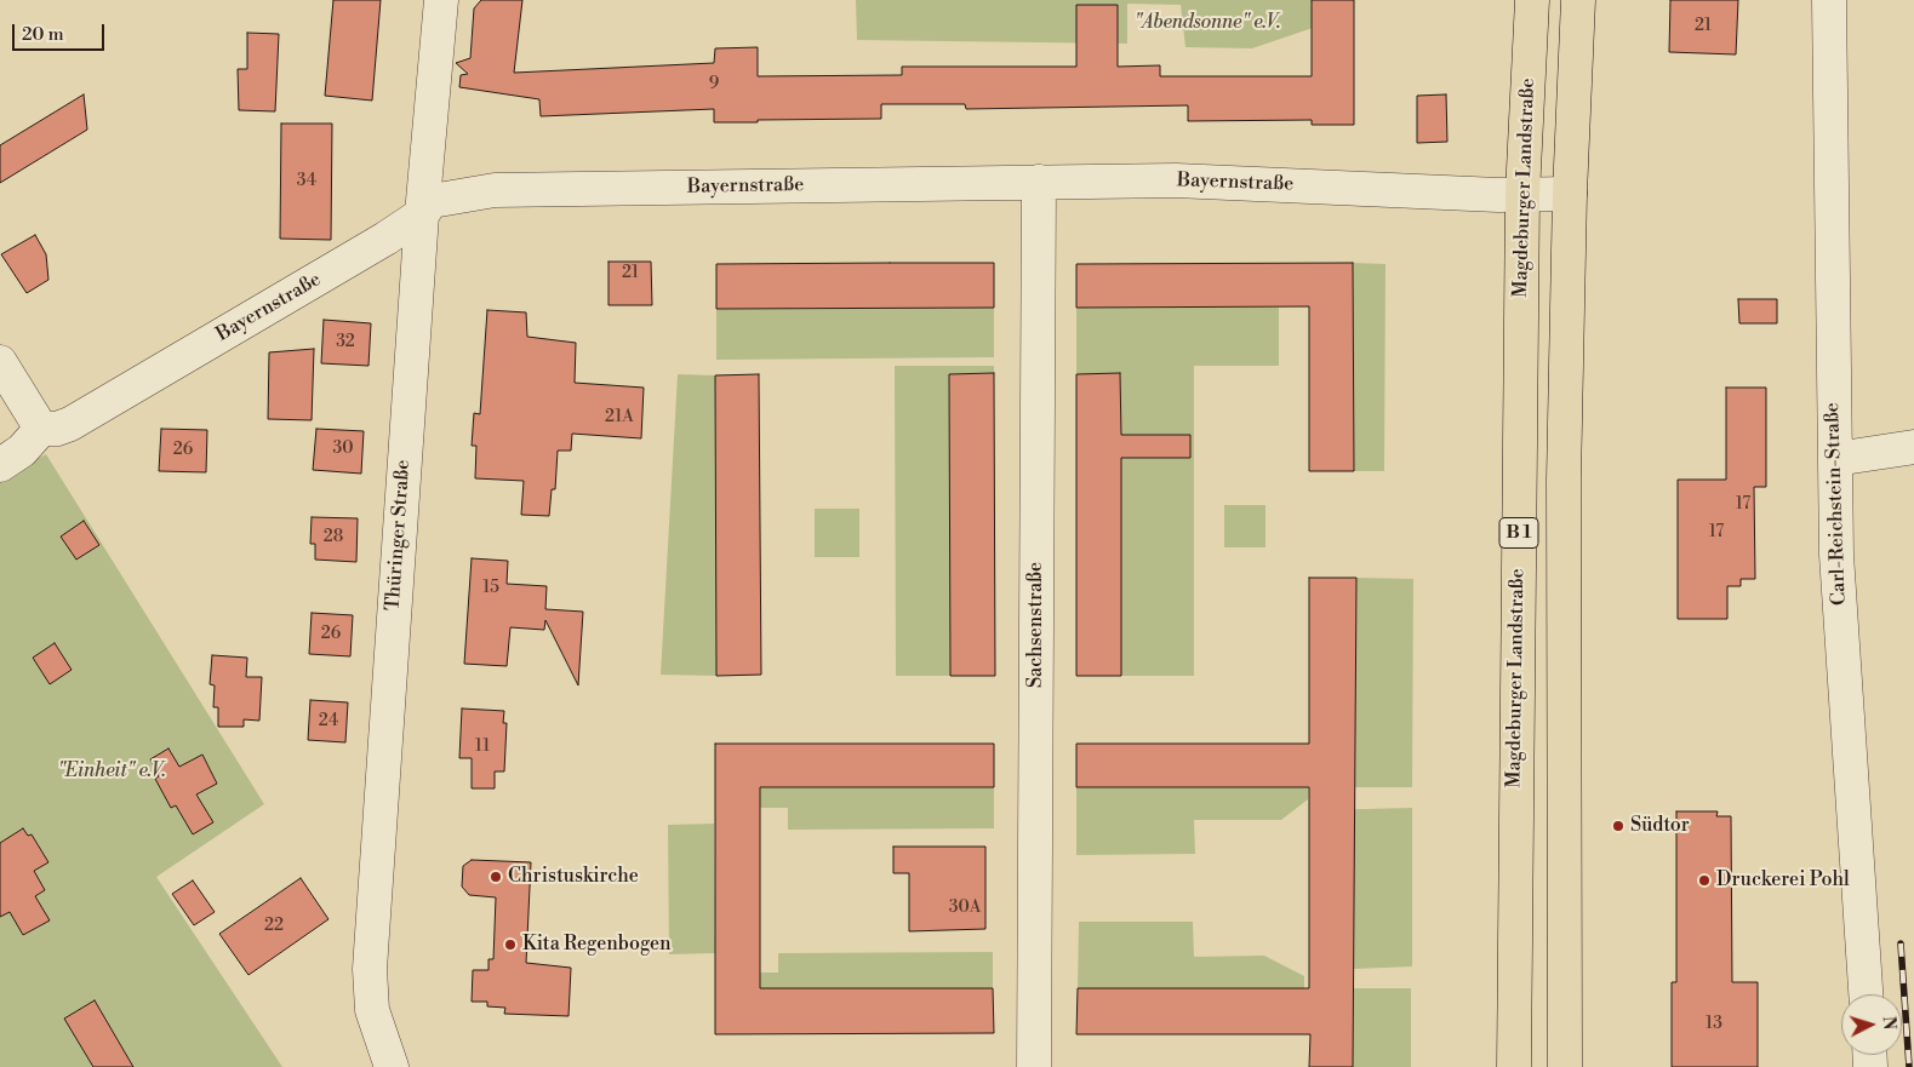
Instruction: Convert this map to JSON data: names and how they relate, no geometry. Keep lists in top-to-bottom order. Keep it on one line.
{"streets":{"main road":["Magdeburger Landstraße","B 1"],"street":["Bayernstraße","Carl-Reichstein-Straße","Thüringer Straße","Sachsenstraße"]},"crossings":[["Bayernstraße","Magdeburger Landstraße"],["Bayernstraße","B 1"],["Bayernstraße","Thüringer Straße"],["Bayernstraße","Sachsenstraße"]],"parks":["\"Abendsonne\" e.V.","\"Einheit\" e.V."],"places":["Südtor","Christuskirche","Druckerei Pohl","Kita Regenbogen"],"house_numbers":["21","9","34","21","32","21A","30","26","17","17","28","15","26","24","11","30A","22","13"],"scale_bar":"20 m","north":"right"}
